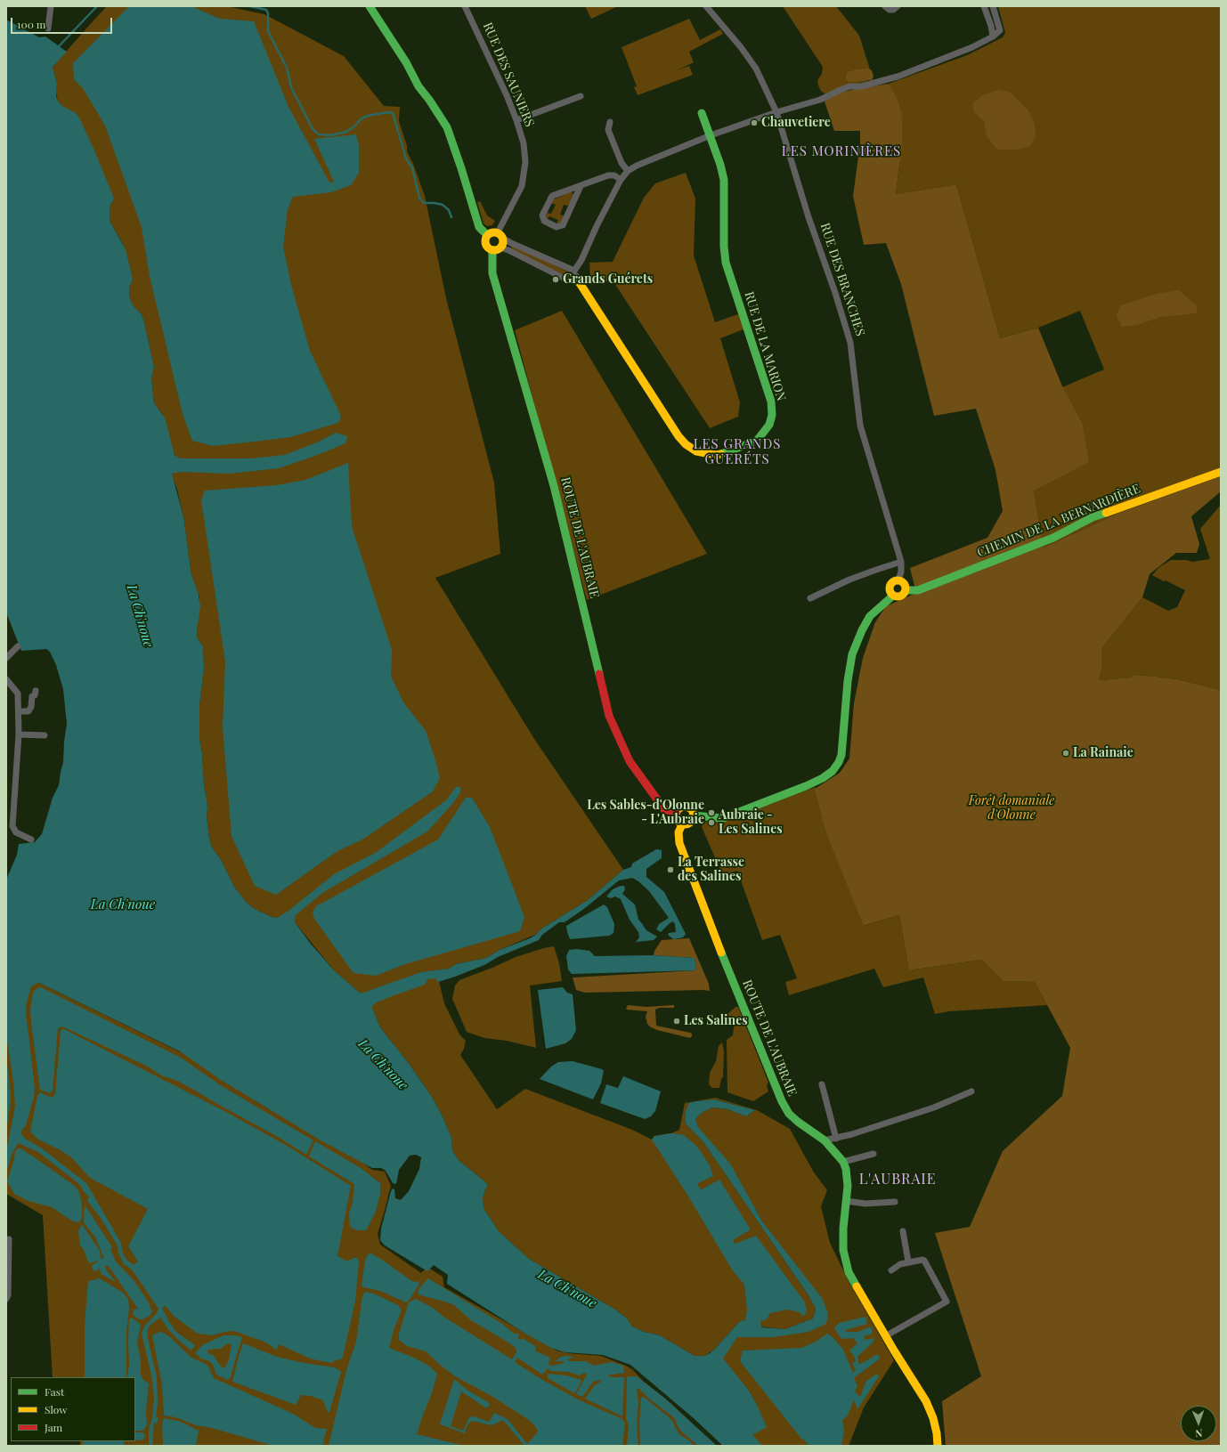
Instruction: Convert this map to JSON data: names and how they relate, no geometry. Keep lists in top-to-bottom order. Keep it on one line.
{"streets":{"street":["RUE DES SAUNIERS","RUE DES BRANCHES","RUE DE LA MARION","CHEMIN DE LA BERNARDIÈRE","ROUTE DE L'AUBRAIE"]},"crossings":[["RUE DES SAUNIERS","ROUTE DE L'AUBRAIE"],["RUE DES BRANCHES","CHEMIN DE LA BERNARDIÈRE"]],"districts":["LES MORINIÈRES","LES GRANDS GUERÉTS","L'AUBRAIE"],"water":["La Ch'noue"],"parks":["Forêt domaniale d'Olonne"],"places":["Chauvetiere","Grands Guérets","La Rainaie","Les Sables-d'Olonne - L'Aubraie","Aubraie - Les Salines","La Terrasse des Salines","Les Salines"],"legend":["Fast","Slow","Jam"],"scale_bar":"100 m","north":"bottom"}
